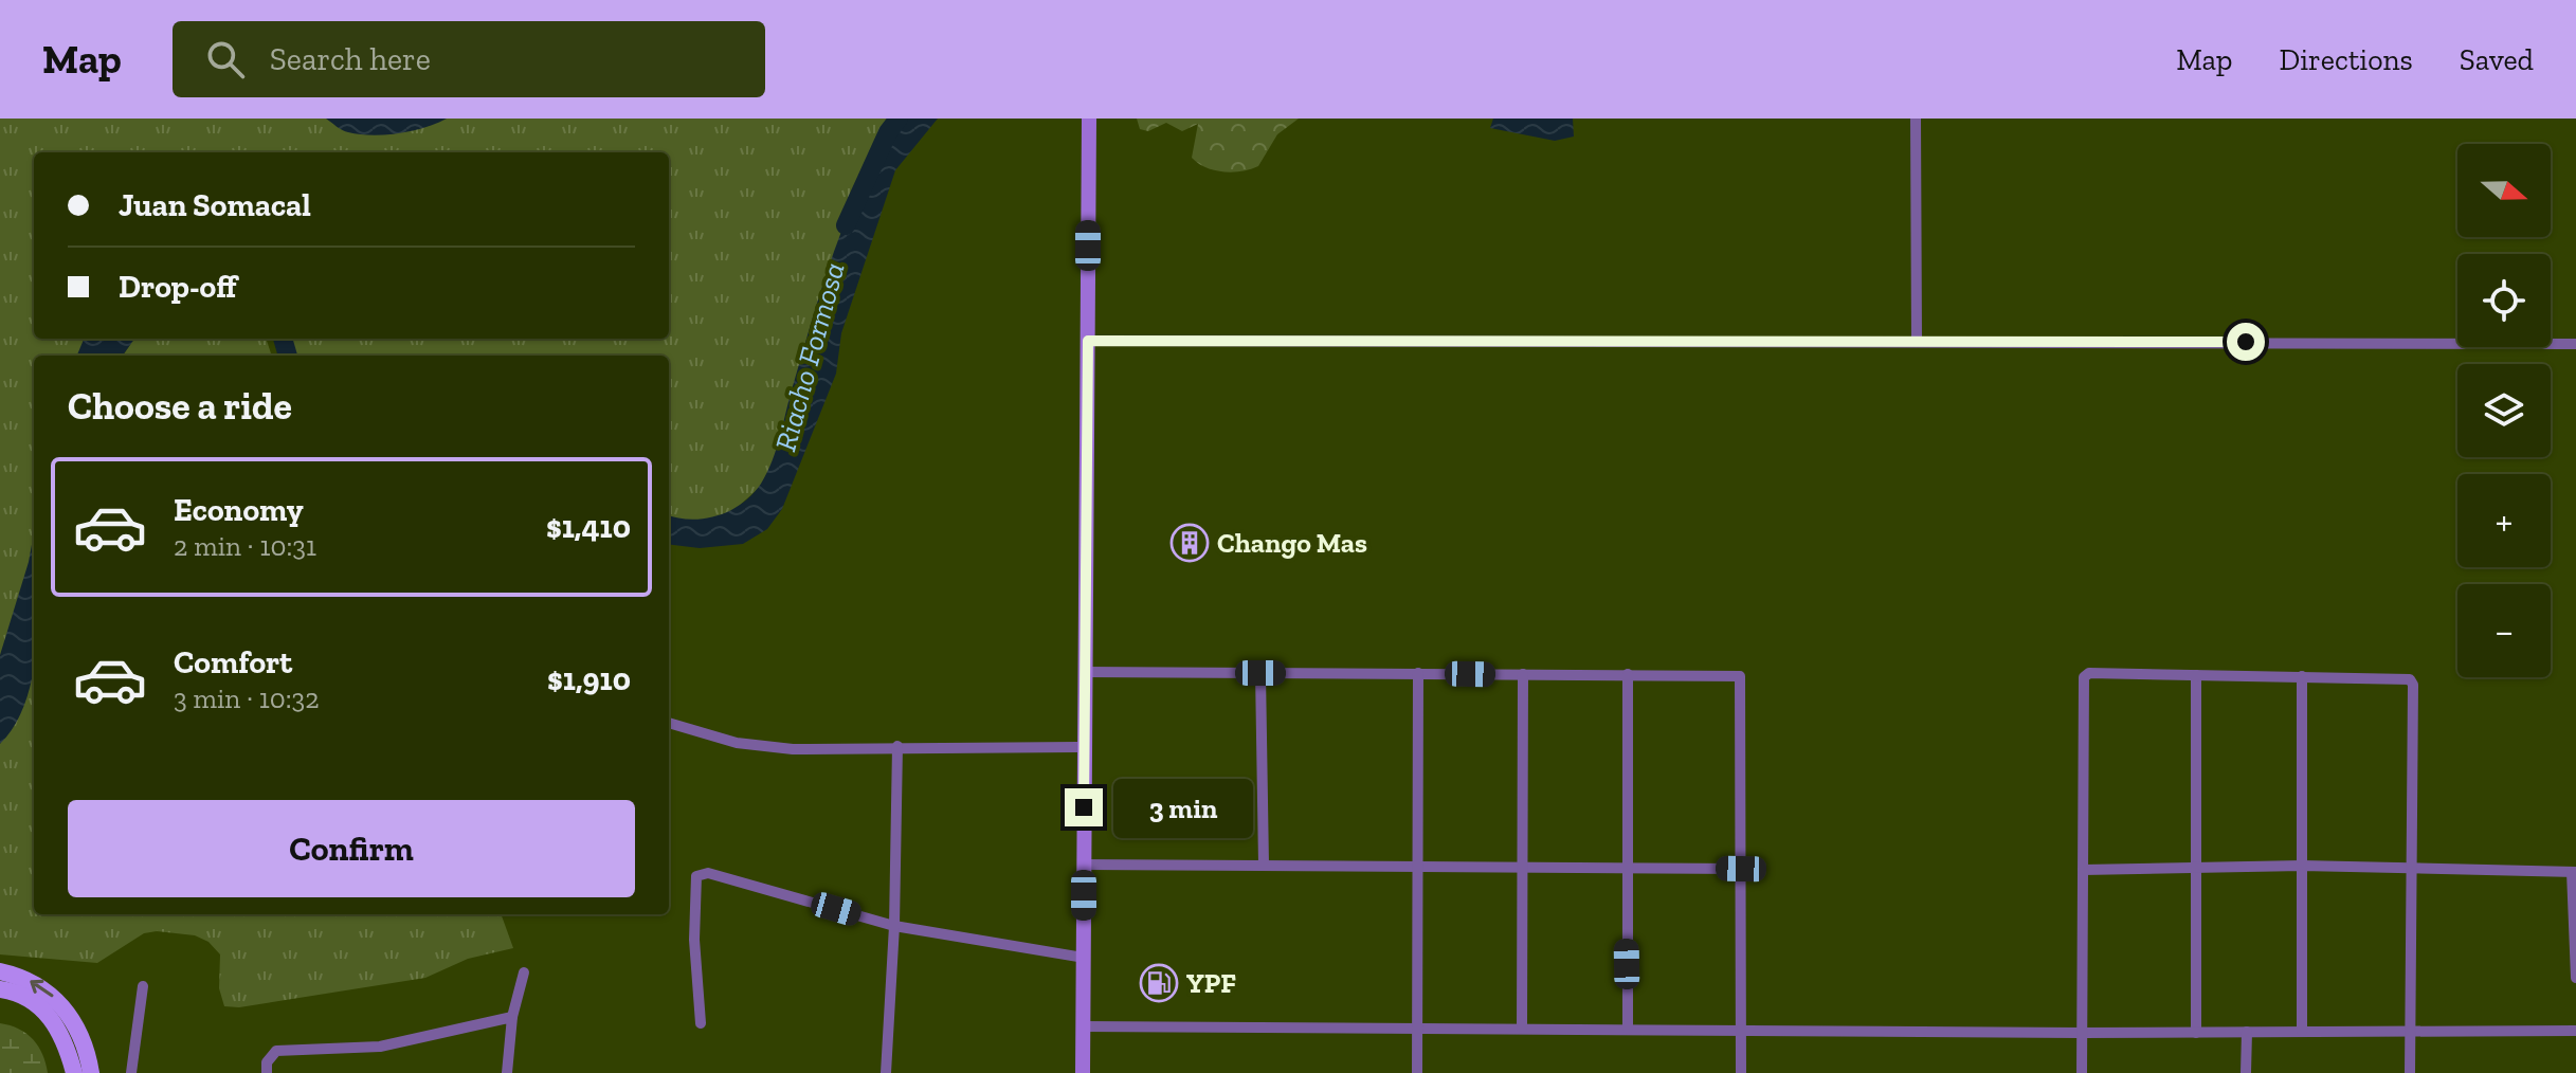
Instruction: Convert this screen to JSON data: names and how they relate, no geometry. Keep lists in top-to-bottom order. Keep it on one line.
{"water":["Riacho Formosa"],"places":{"building":["Chango Mas"],"fuel station":["YPF"]},"north":"right","page":{"header":"Map","search":"Search here","nav":["Map","Directions","Saved"],"map_buttons":["+","−"],"banner":["Juan Somacal","Drop-off"],"heading":"Choose a ride","list":[{"name":"Economy","note":"2 min · 10:31","value":"$1,410"},{"name":"Comfort","note":"3 min · 10:32","value":"$1,910"}],"bubble":"3 min","buttons":"Confirm"}}
